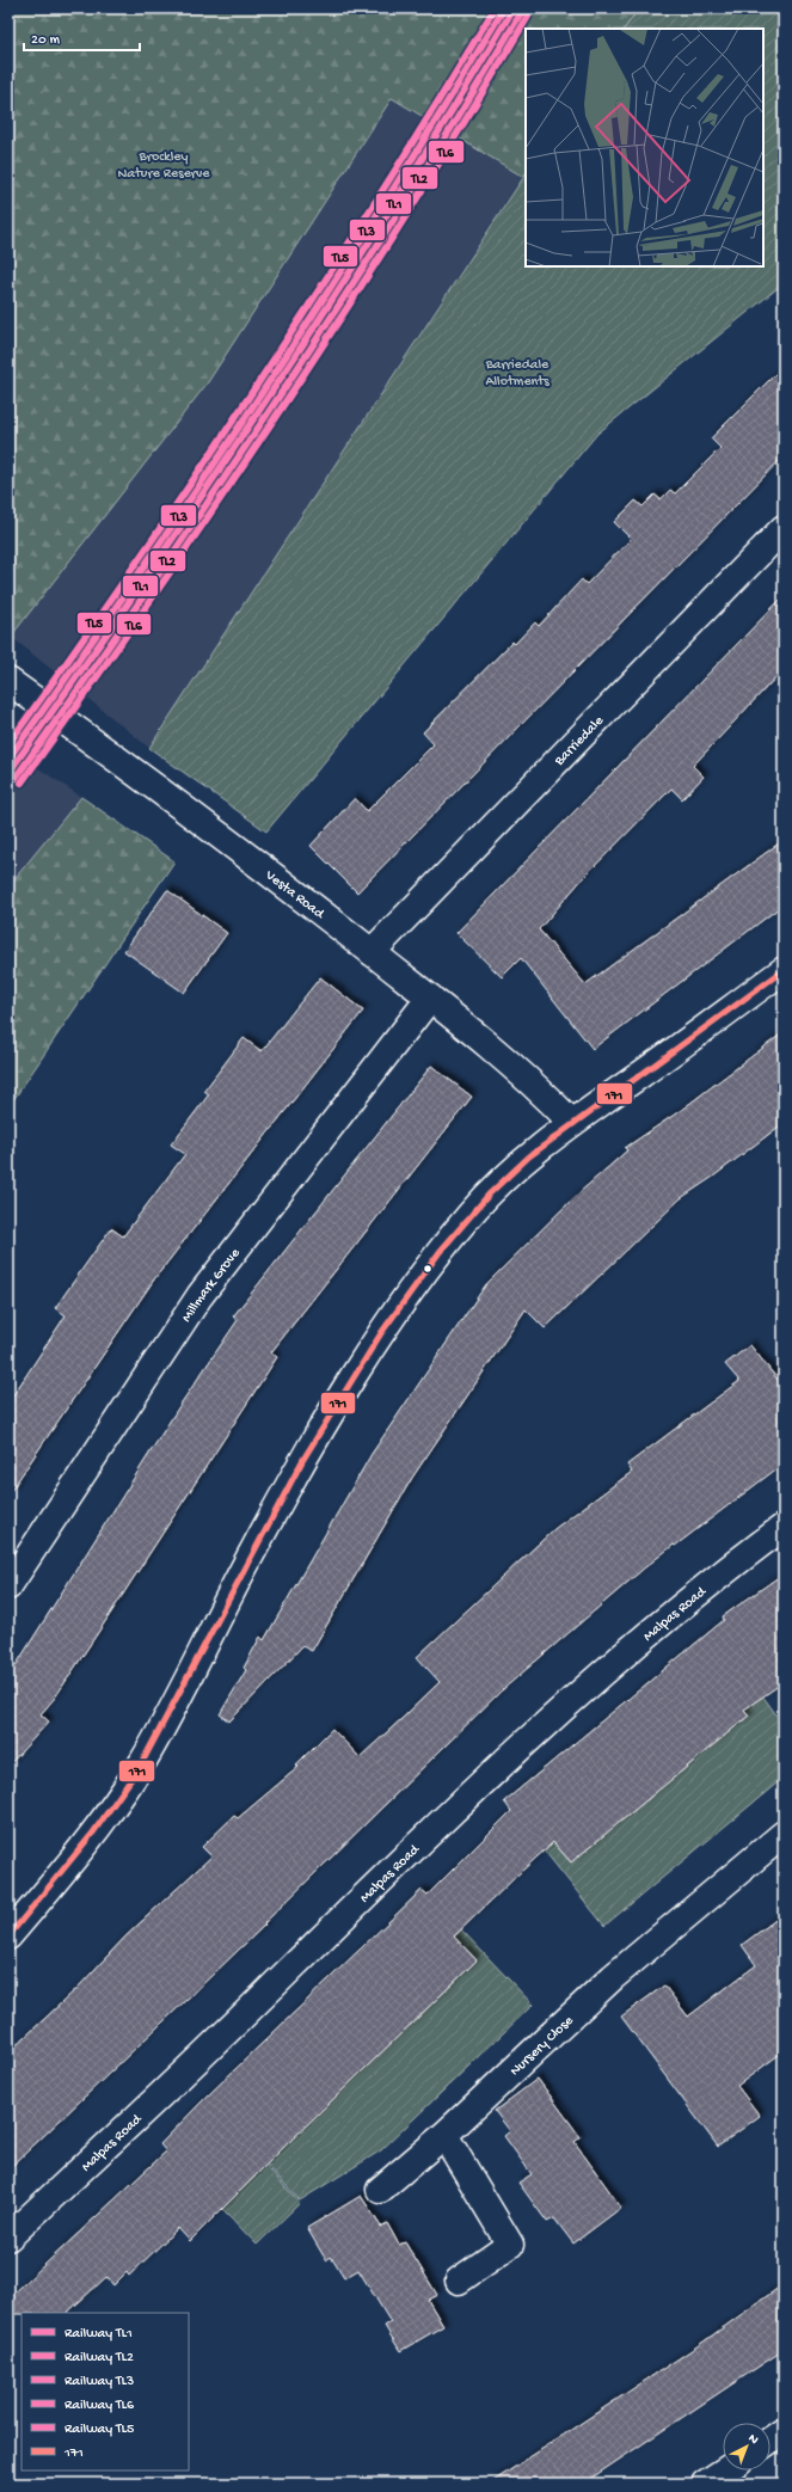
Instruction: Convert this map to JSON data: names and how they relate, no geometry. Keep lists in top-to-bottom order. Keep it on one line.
{"streets":{"street":["Barriedale","Vesta Road","Millmark Grove","Malpas Road","Nursery Close"]},"crossings":[["Barriedale","Vesta Road"],["Vesta Road","Millmark Grove"]],"parks":["Brockley Nature Reserve","Barriedale Allotments"],"lines":["rail line TL1","rail line TL3","rail line TL5","rail line TL2","rail line TL6","transit line 171"],"legend":["Railway TL1","Railway TL2","Railway TL3","Railway TL6","Railway TL5","171"],"scale_bar":"20 m","north":"top right"}
